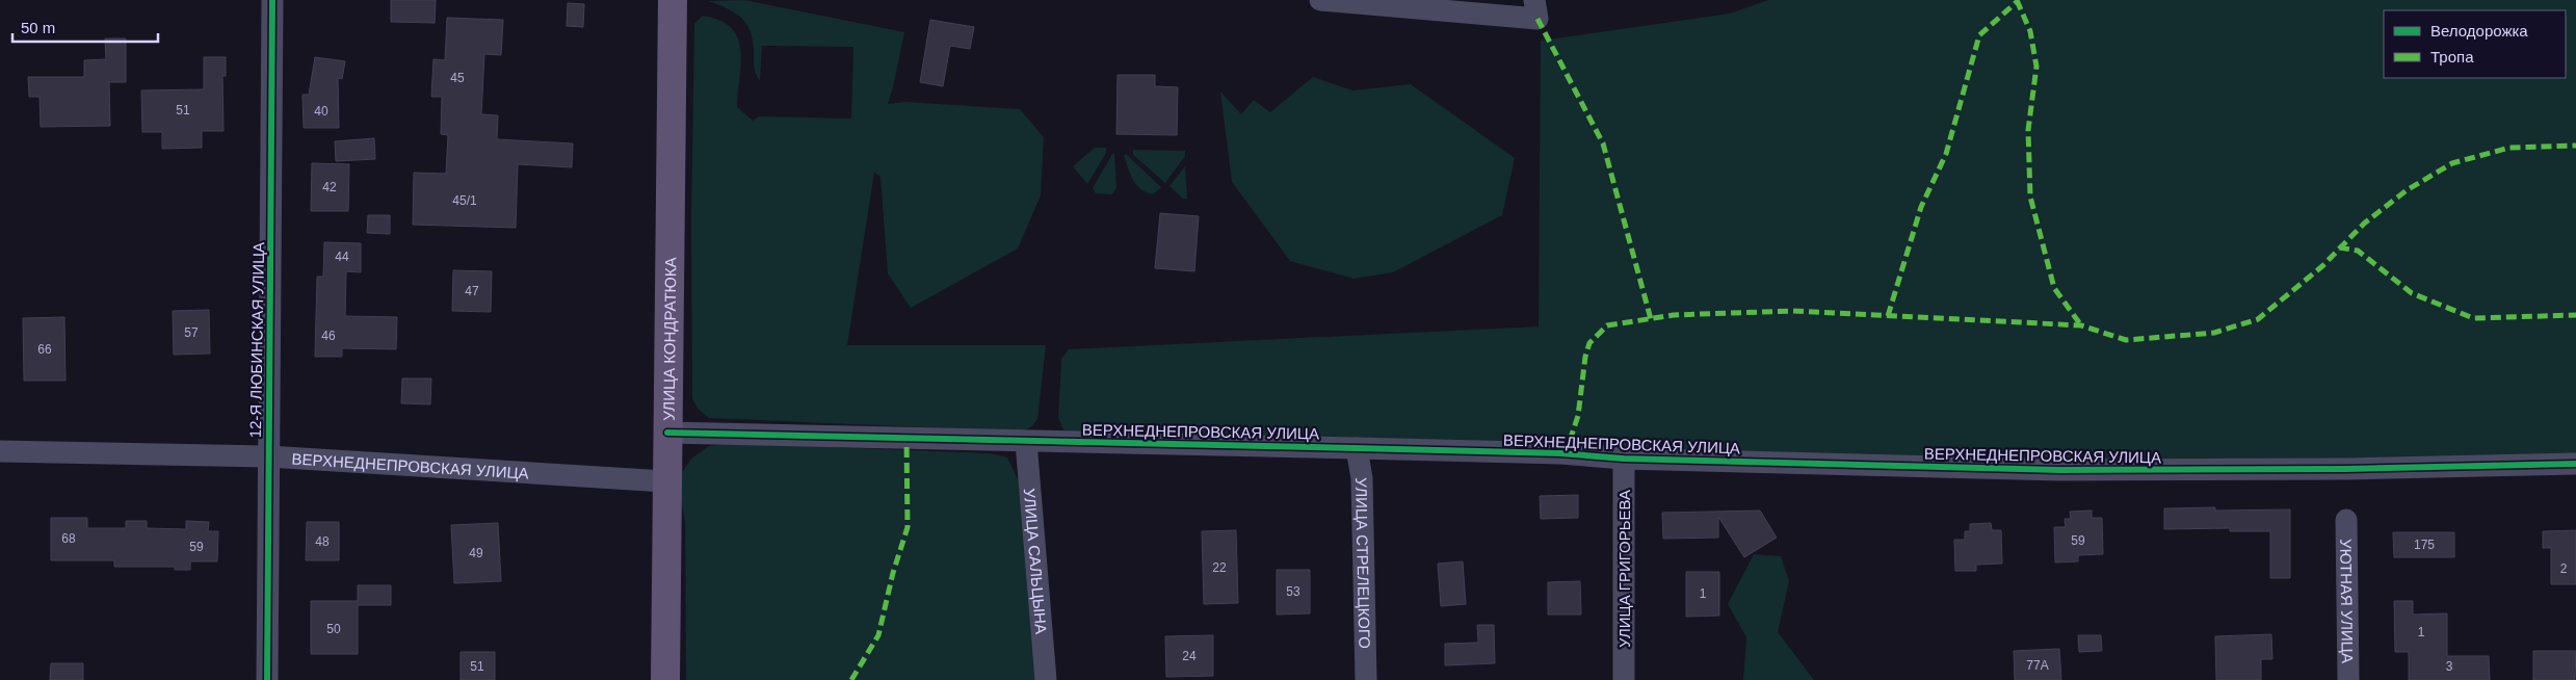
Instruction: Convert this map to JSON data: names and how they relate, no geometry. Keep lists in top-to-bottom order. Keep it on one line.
{"streets":{"main road":["УЛИЦА КОНДРАТЮКА"],"street":["12-Я ЛЮБИНСКАЯ УЛИЦА","ВЕРХНЕДНЕПРОВСКАЯ УЛИЦА","УЛИЦА САЛЬЦЫНА","УЛИЦА СТРЕЛЕЦКОГО","УЛИЦА ГРИГОРЬЕВА","УЮТНАЯ УЛИЦА"]},"crossings":[["12-Я ЛЮБИНСКАЯ УЛИЦА","ВЕРХНЕДНЕПРОВСКАЯ УЛИЦА"],["УЛИЦА КОНДРАТЮКА","ВЕРХНЕДНЕПРОВСКАЯ УЛИЦА"],["ВЕРХНЕДНЕПРОВСКАЯ УЛИЦА","УЛИЦА САЛЬЦЫНА"],["ВЕРХНЕДНЕПРОВСКАЯ УЛИЦА","УЛИЦА СТРЕЛЕЦКОГО"],["ВЕРХНЕДНЕПРОВСКАЯ УЛИЦА","УЛИЦА ГРИГОРЬЕВА"]],"house_numbers":["45","51","40","42","45/1","44","47","57","46","66","68","59","48","175","59","49","22","2","53","1","50","1","24","77А","51","3"],"legend":["Велодорожка","Тропа"],"scale_bar":"50 m"}
